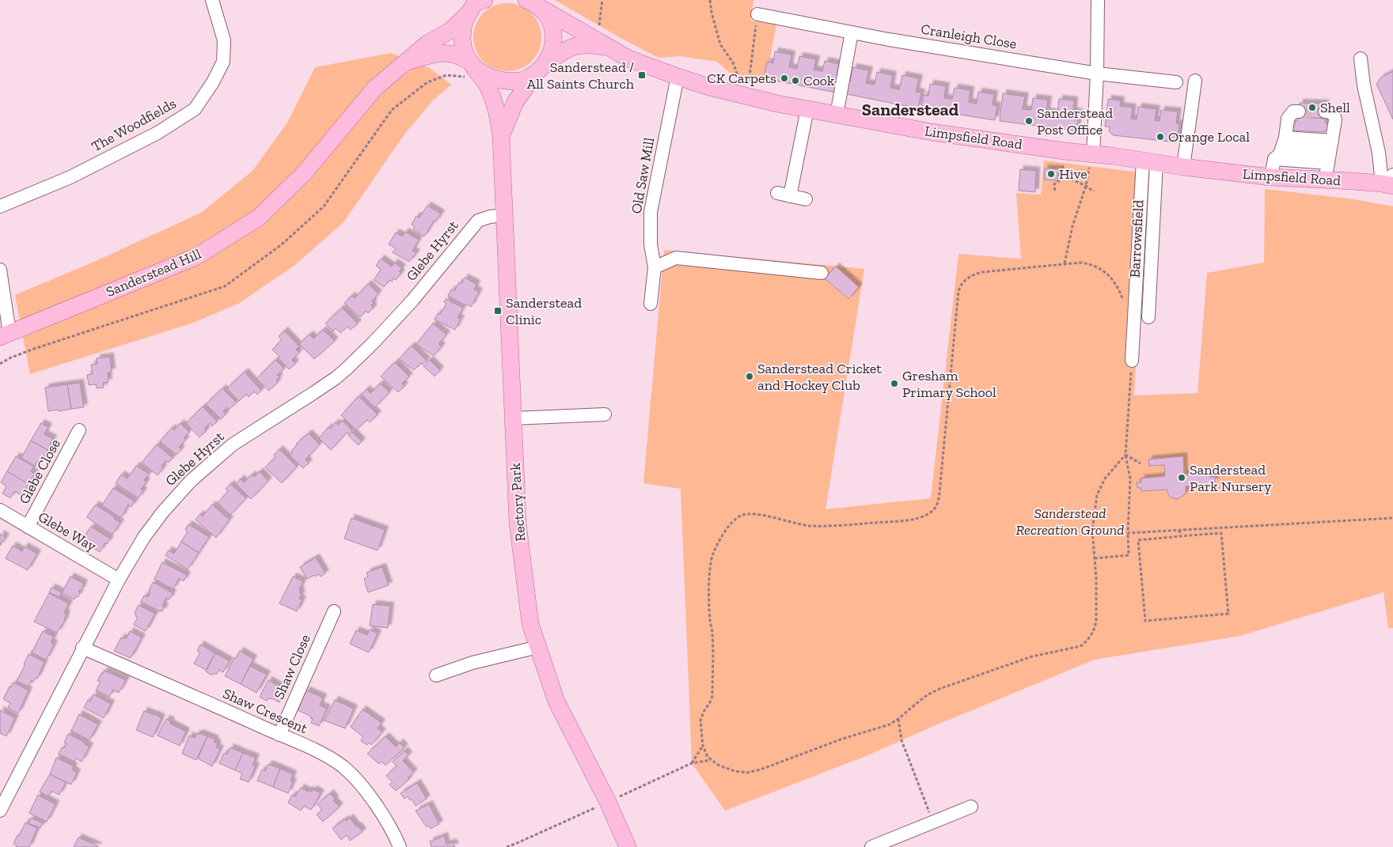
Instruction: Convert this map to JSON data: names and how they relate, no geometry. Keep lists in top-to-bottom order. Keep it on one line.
{"streets":{"main road":["Limpsfield Road","Sanderstead Hill","Rectory Park"],"street":["Cranleigh Close","The Woodfields","Old Saw Mill","Barrowsfield","Glebe Hyrst","Glebe Close","Glebe Way","Shaw Close","Shaw Crescent"]},"crossings":[["Limpsfield Road","Old Saw Mill"],["Limpsfield Road","Barrowsfield"],["Limpsfield Road","Sanderstead Hill"],["Limpsfield Road","Rectory Park"],["Glebe Hyrst","Rectory Park"],["Glebe Hyrst","Glebe Way"],["Glebe Hyrst","Shaw Crescent"],["Sanderstead Hill","Rectory Park"],["Glebe Close","Glebe Way"],["Shaw Close","Shaw Crescent"]],"districts":["Sanderstead"],"parks":["Sanderstead Recreation Ground"],"places":{"transit":["Sanderstead / All Saints Church","Sanderstead Clinic"],"other":["CK Carpets","Cook","Shell","Sanderstead Post Office","Orange Local","Hive","Sanderstead Cricket and Hockey Club","Gresham Primary School","Sanderstead Park Nursery"]}}
